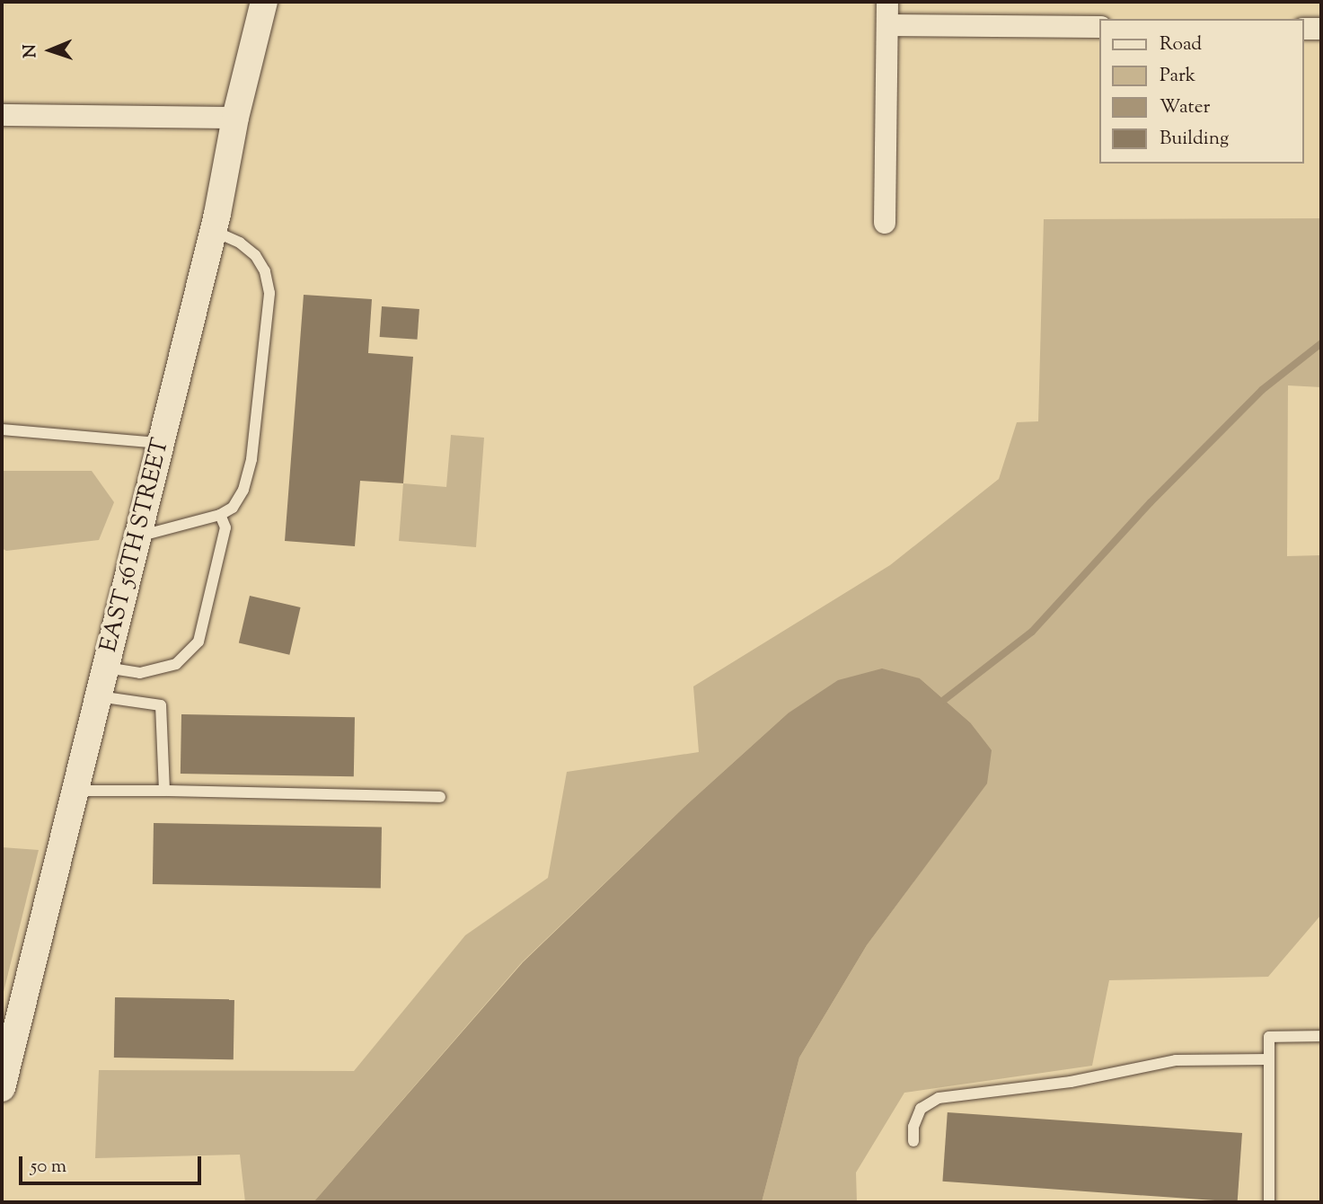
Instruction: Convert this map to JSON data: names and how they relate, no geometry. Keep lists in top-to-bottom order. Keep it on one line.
{"streets":{"street":["EAST 56TH STREET"]},"legend":["Road","Park","Water","Building"],"scale_bar":"50 m","north":"left"}
